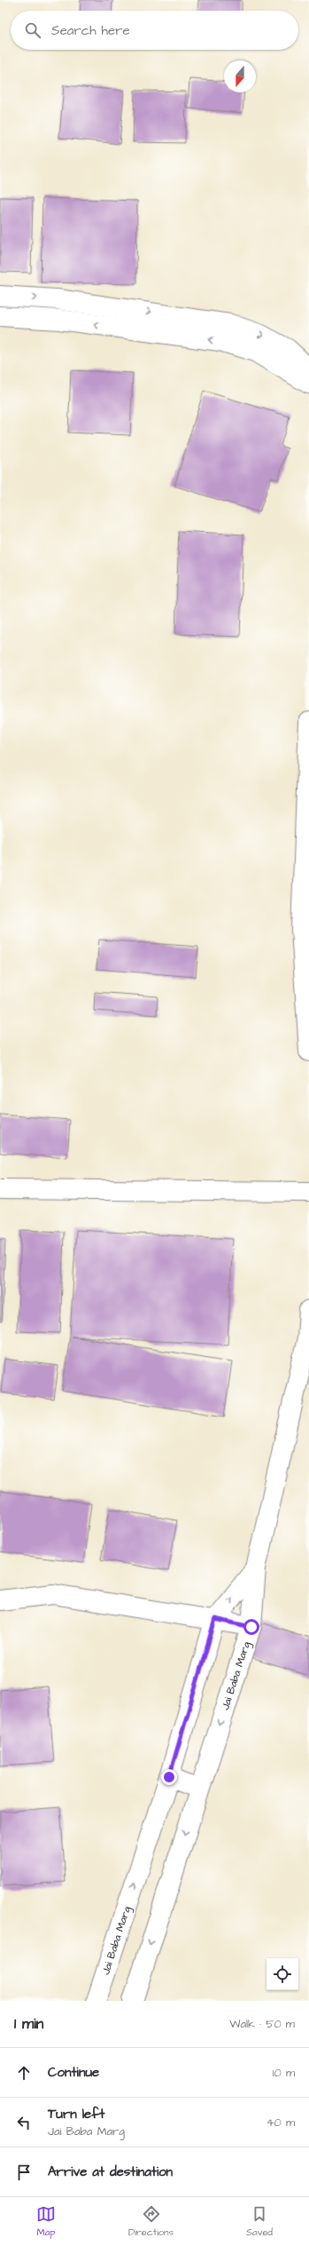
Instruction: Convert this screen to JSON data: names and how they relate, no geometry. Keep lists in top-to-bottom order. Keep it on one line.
{"streets":{"street":["Jai Baba Marg"]},"north":"bottom","page":{"search":"Search here","heading":["1 min","Walk · 50 m"],"list":[["Continue","10 m"],["Turn left","Jai Baba Marg","40 m"],"Arrive at destination"],"nav":["Map","Directions","Saved"]}}
